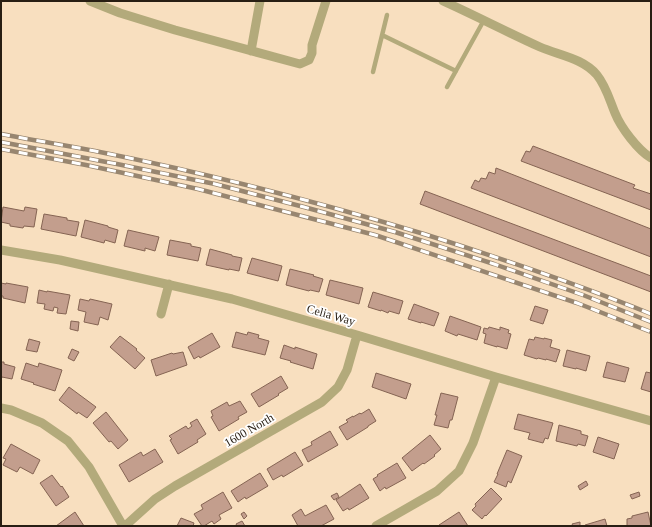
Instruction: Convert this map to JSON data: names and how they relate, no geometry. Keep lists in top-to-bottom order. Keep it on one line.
{"streets":{"street":["Celia Way","1600 North"]},"crossings":[["Celia Way","1600 North"]]}
